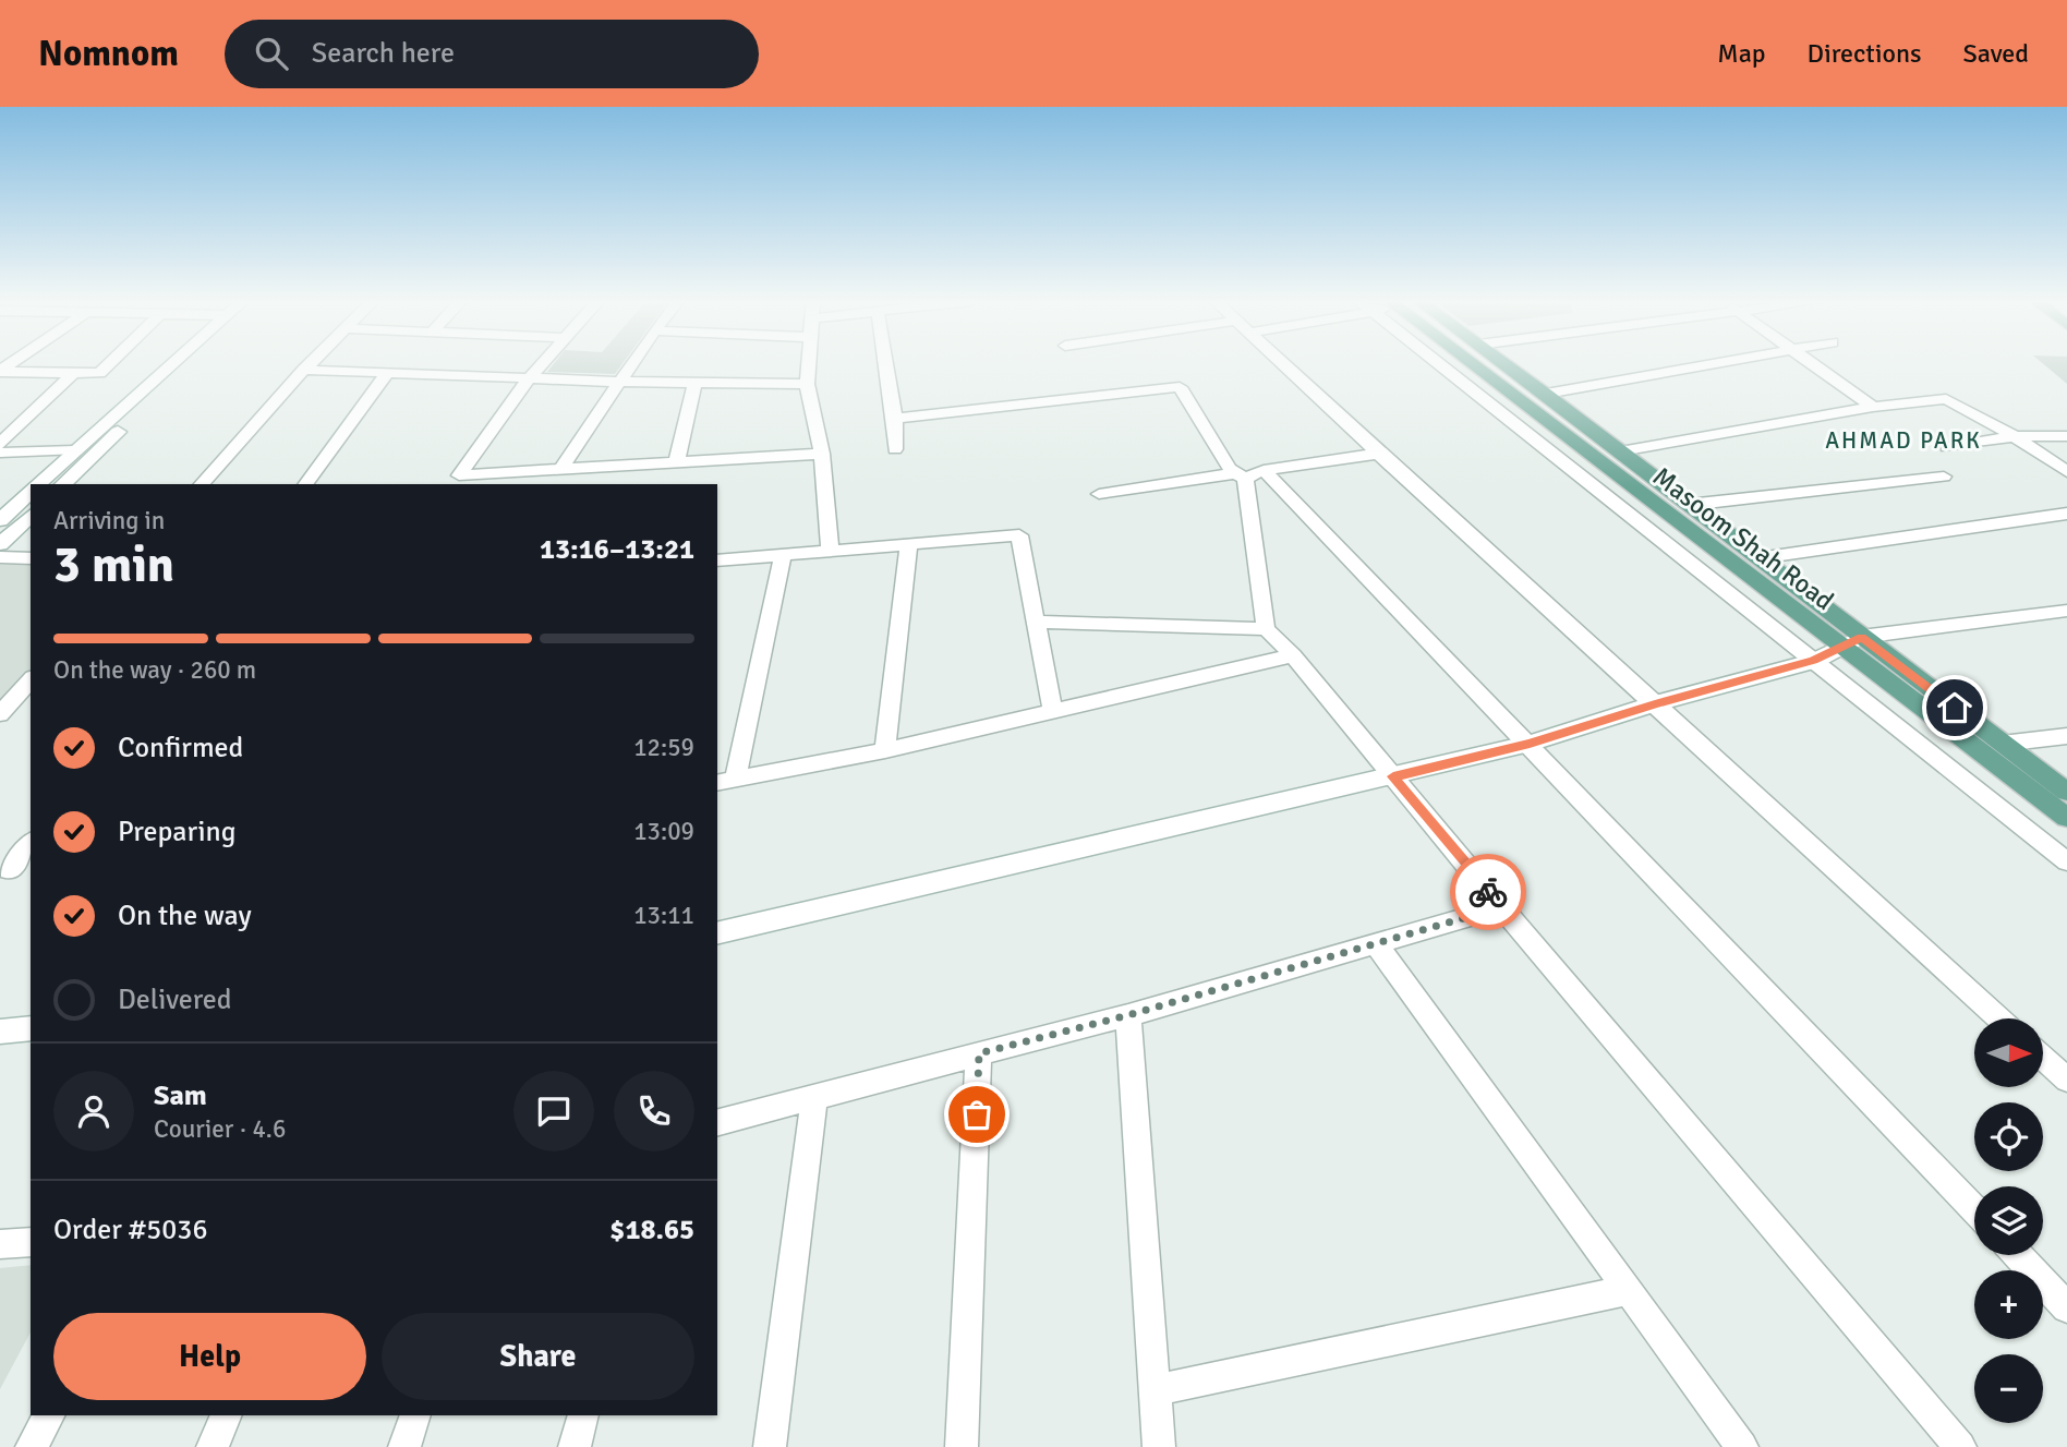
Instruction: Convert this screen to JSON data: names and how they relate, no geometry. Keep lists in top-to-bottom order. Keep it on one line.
{"streets":{"main road":["Masoom Shah Road"]},"districts":["AHMAD PARK"],"north":"right","page":{"header":"Nomnom","search":"Search here","nav":["Map","Directions","Saved"],"heading":["3 min","Arriving in","13:16–13:21"],"panel":["Sam","Courier · 4.6","Order #5036","$18.65"],"bar":"On the way · 260 m","list":[["Confirmed","12:59"],["Preparing","13:09"],["On the way","13:11"],"Delivered"],"map_buttons":["+","−"],"buttons":["Help","Share"]}}
